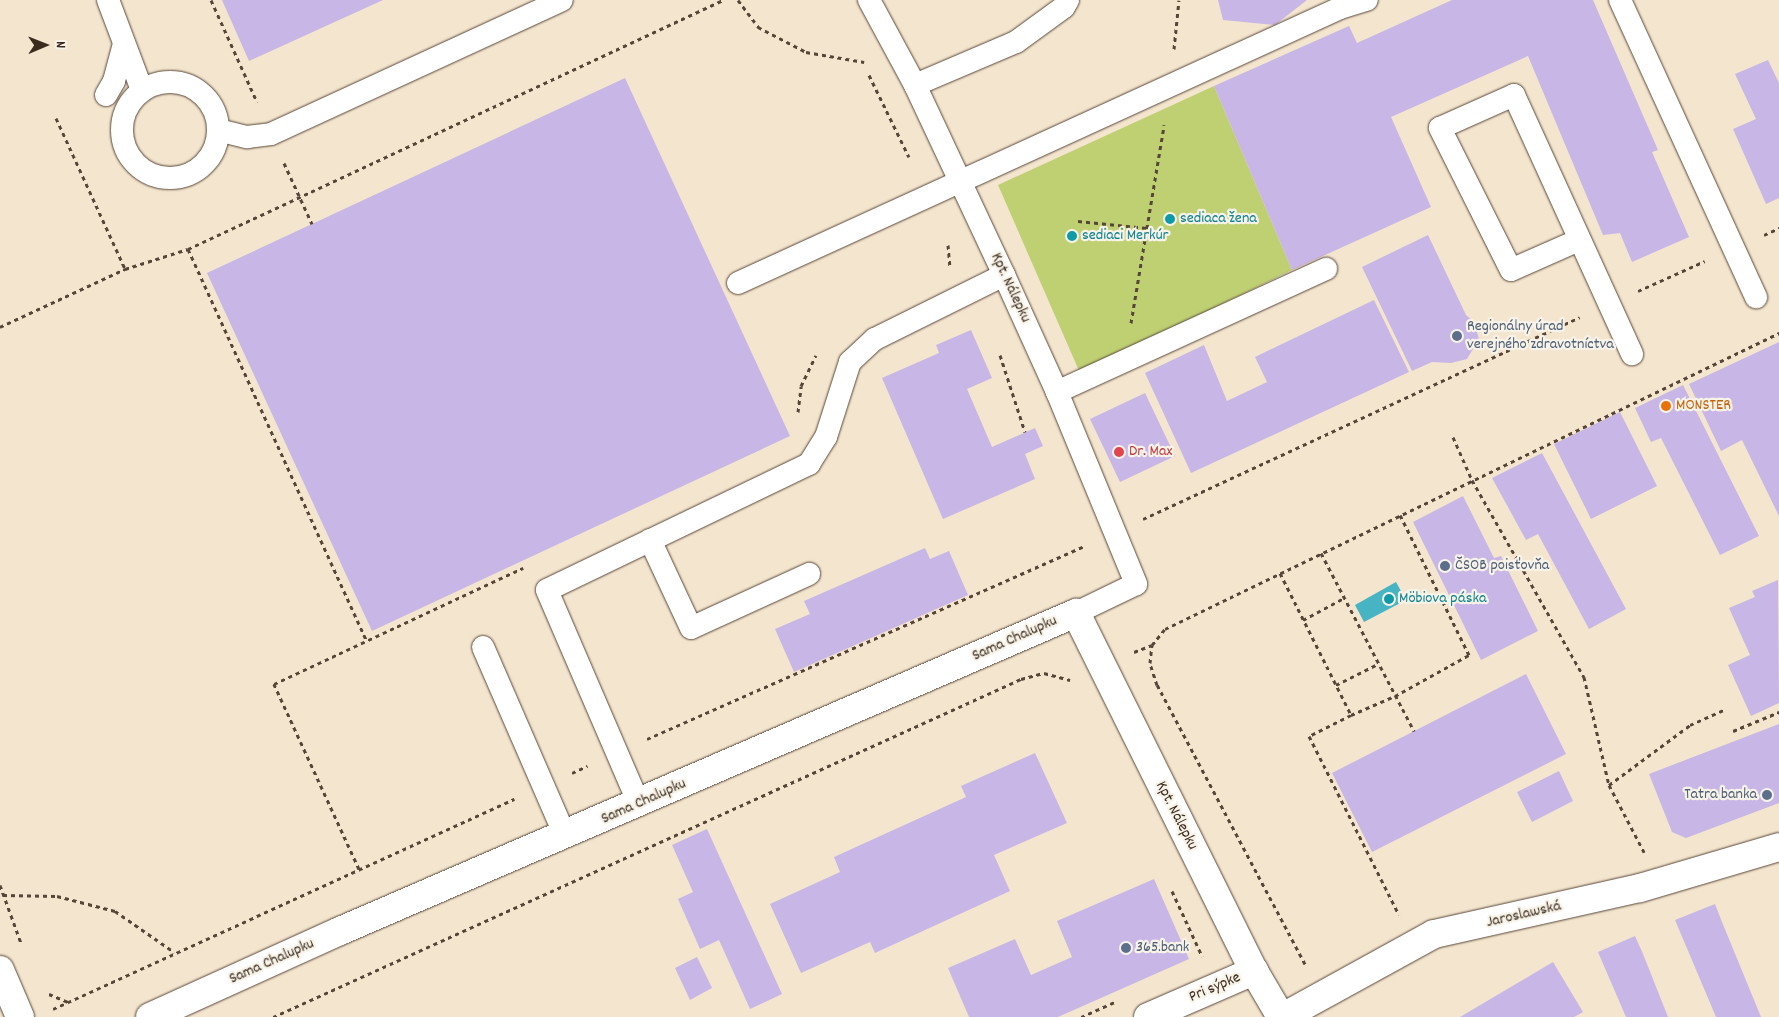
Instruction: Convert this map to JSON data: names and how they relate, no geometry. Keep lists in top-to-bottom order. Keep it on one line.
{"streets":{"street":["Kpt. Nálepku","Sama Chalupku","Jaroslawská","Pri sýpke"]},"crossings":[["Kpt. Nálepku","Sama Chalupku"],["Kpt. Nálepku","Jaroslawská"],["Kpt. Nálepku","Pri sýpke"]],"places":["sediaca žena","sediaci Merkúr","Regionálny úrad verejného zdravotníctva","MONSTER","Dr. Max","ČSOB poisťovňa","Möbiova páska","Tatra banka","365.bank"],"north":"right"}
